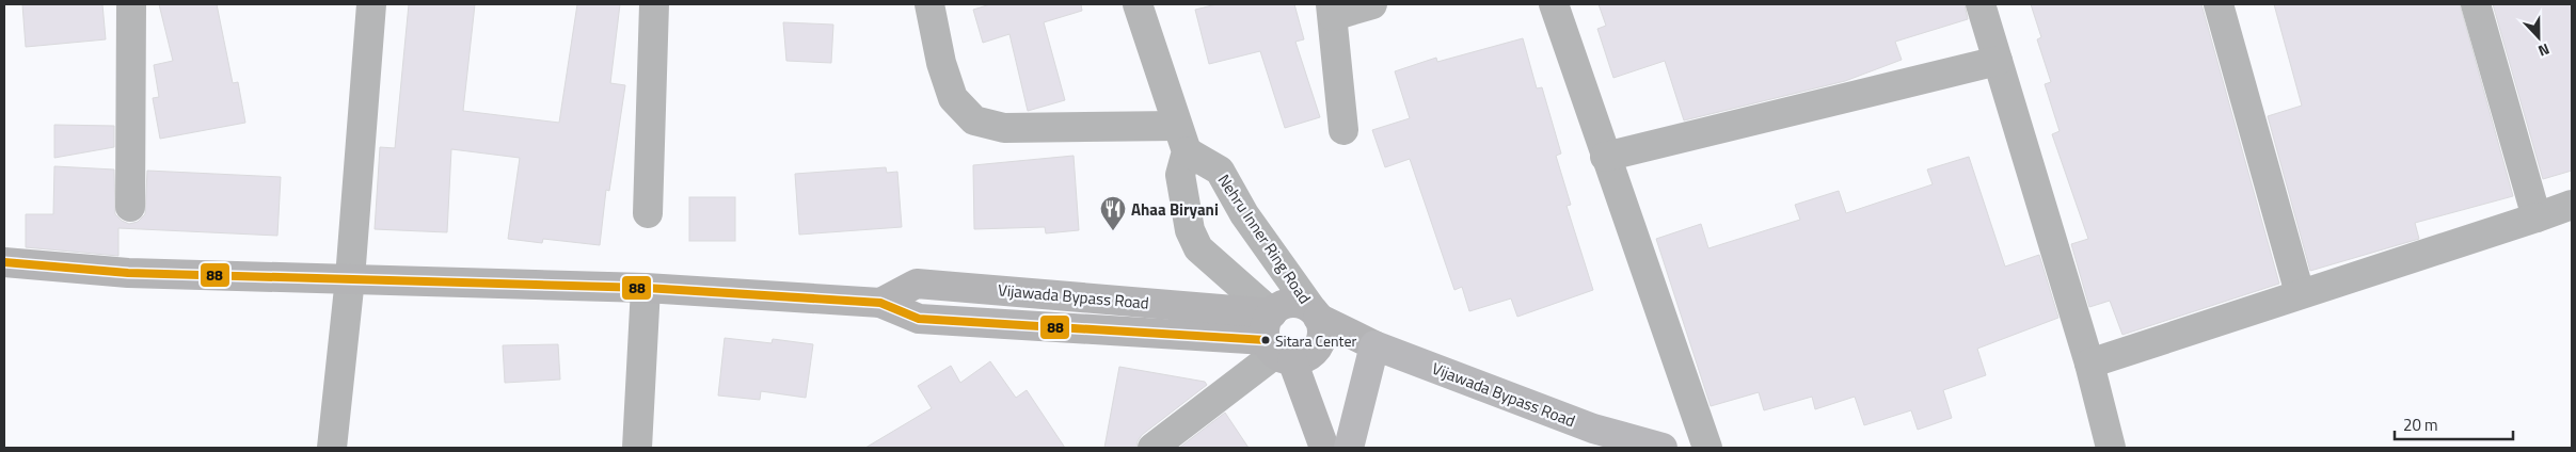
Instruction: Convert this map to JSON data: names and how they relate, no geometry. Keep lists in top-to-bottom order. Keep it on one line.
{"streets":{"main road":["Vijawada Bypass Road"],"street":["Nehru Inner Ring Road"]},"crossings":[["Nehru Inner Ring Road","Vijawada Bypass Road"]],"places":{"restaurant":["Ahaa Biryani"],"other":["Sitara Center"]},"lines":["transit line 88"],"scale_bar":"20 m","north":"bottom"}
